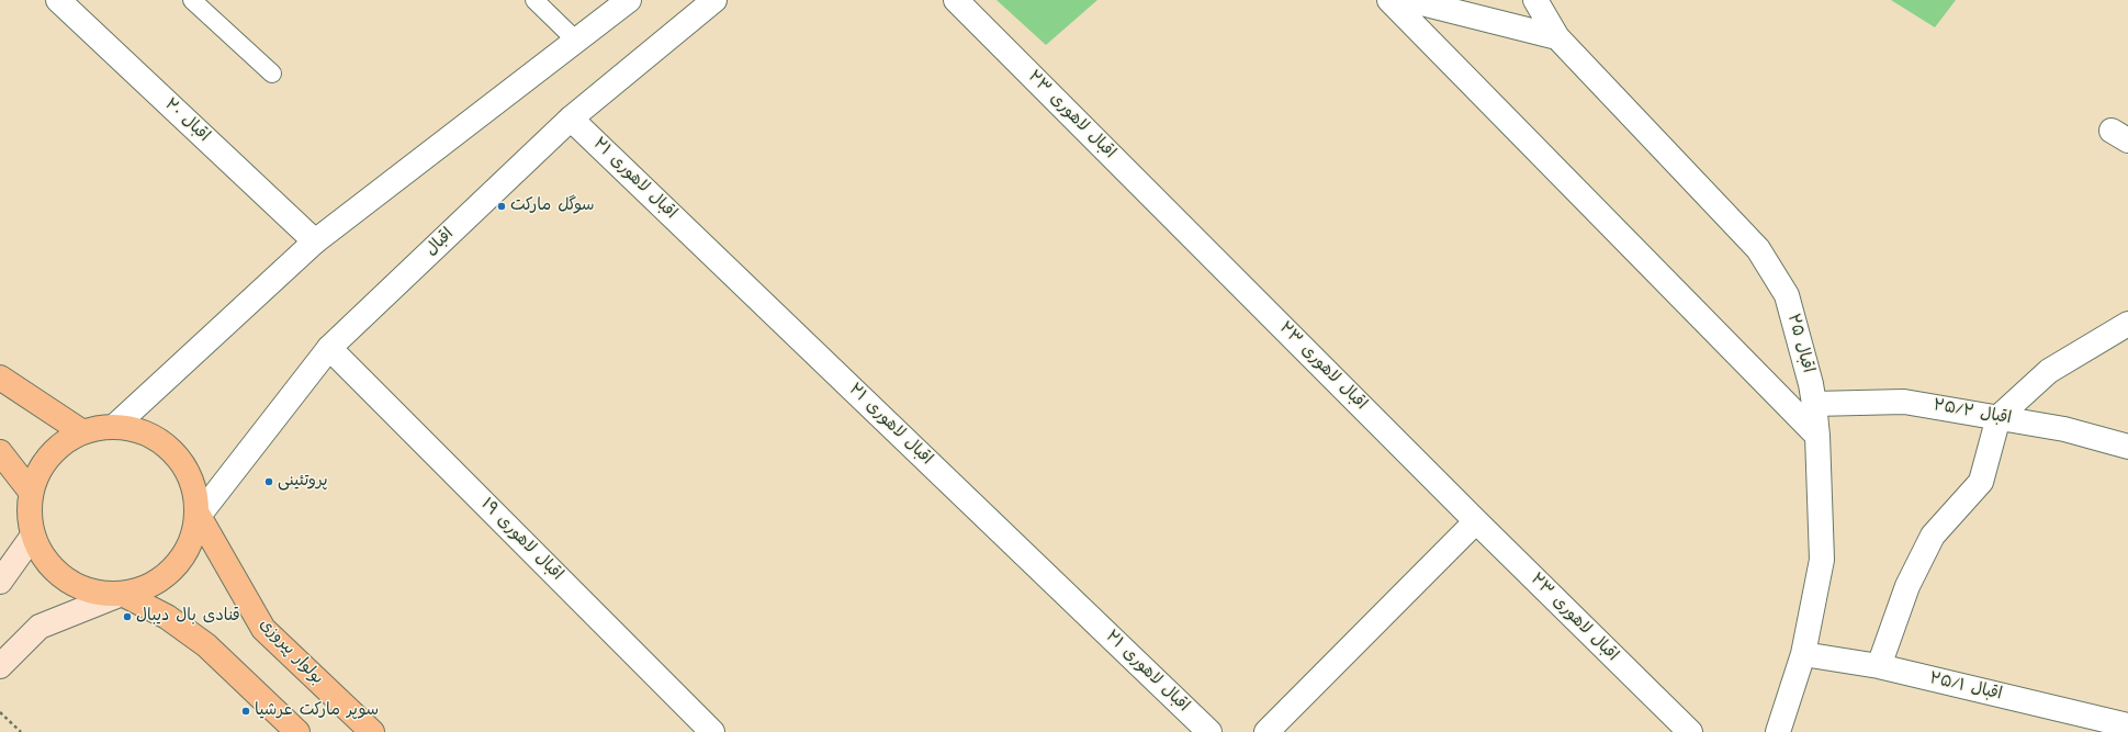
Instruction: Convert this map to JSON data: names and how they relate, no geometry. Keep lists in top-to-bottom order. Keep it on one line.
{"streets":{"main road":["بولوار پیروزی"],"street":["اقبال لاهوری ۲۳","اقبال ۲۰","اقبال لاهوری ۲۱","اقبال","اقبال ۲۵","اقبال ۲۵/۲","اقبال لاهوری ۱۹","اقبال ۲۵/۱"]},"crossings":[["اقبال لاهوری ۲۱","اقبال"],["اقبال","اقبال لاهوری ۱۹"],["اقبال","بولوار پیروزی"],["اقبال ۲۵","اقبال ۲۵/۲"],["اقبال ۲۵","اقبال ۲۵/۱"]],"places":["سوگل مارکت","پروتئینی","قنادی بال دیبال","سوپر مارکت عرشیا"]}
